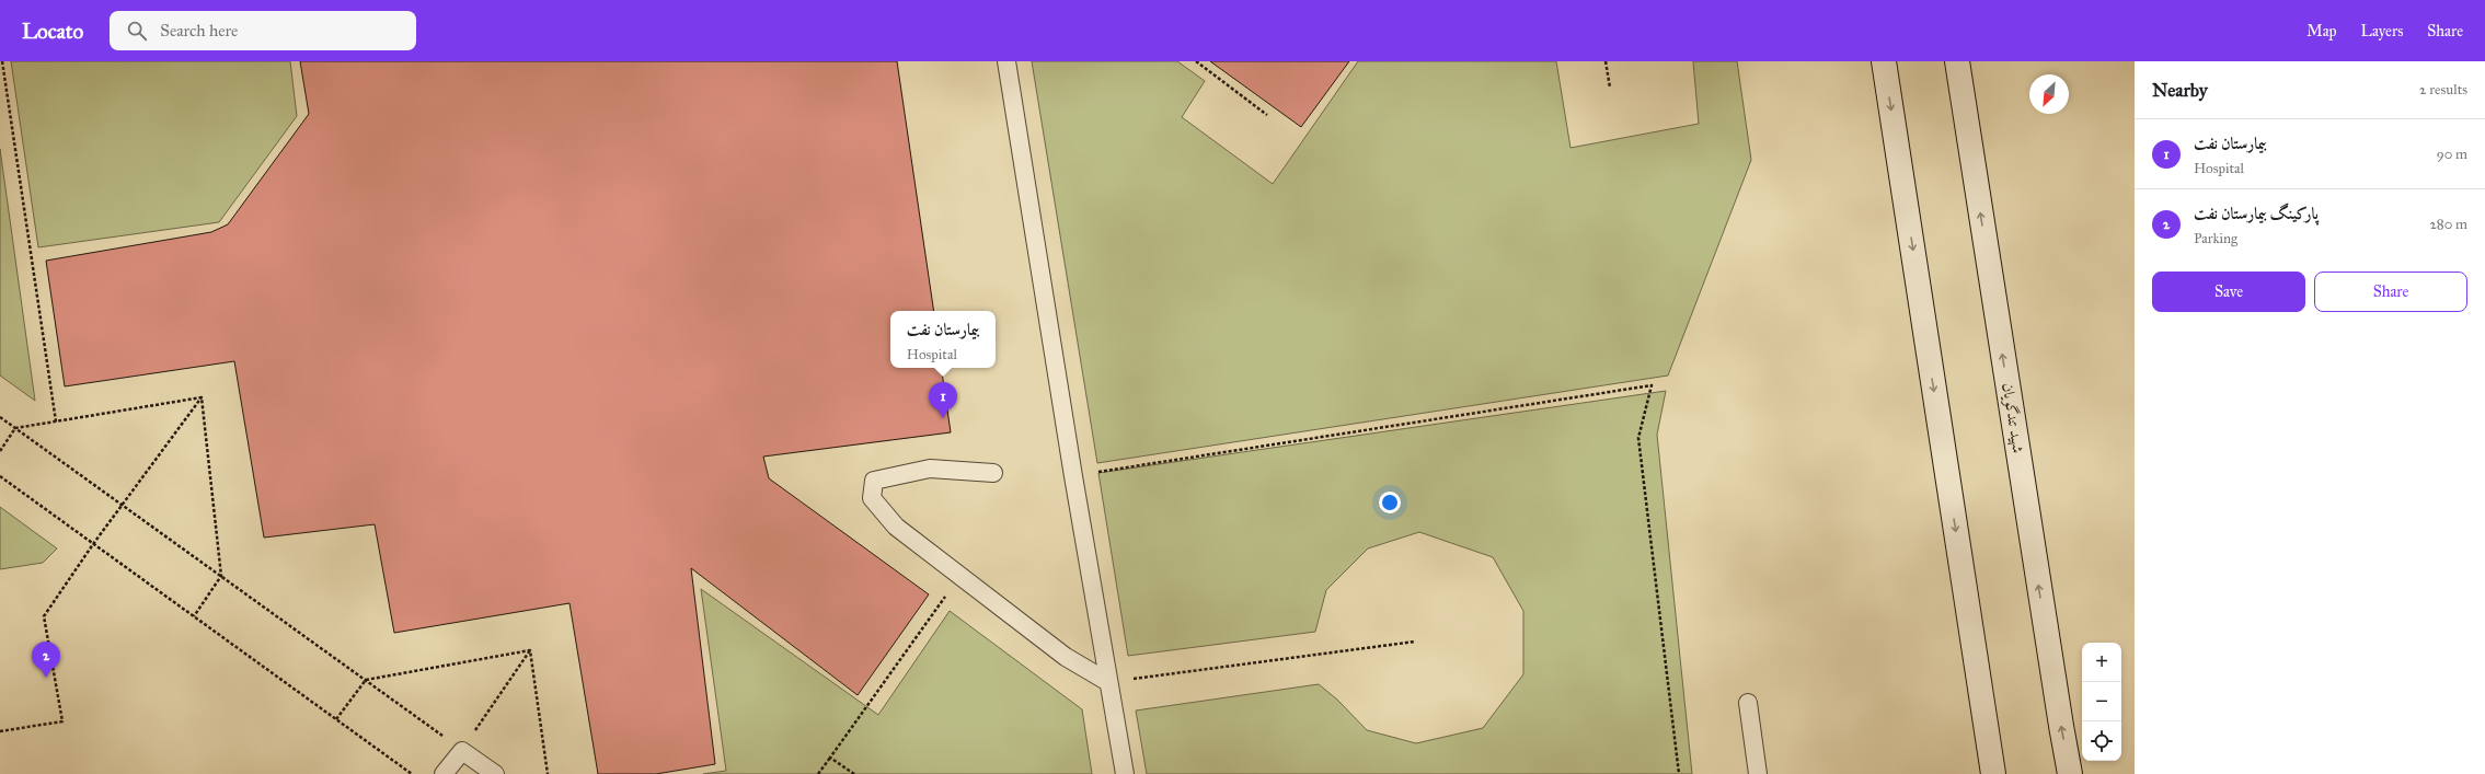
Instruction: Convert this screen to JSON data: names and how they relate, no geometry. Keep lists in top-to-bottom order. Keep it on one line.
{"streets":{"main road":["شهید تندگویان"]},"north":"bottom left","page":{"header":"Locato","search":"Search here","nav":["Map","Layers","Share"],"heading":["Nearby","2 results"],"list":[{"mark":"1","name":"بیمارستان نفت","note":"Hospital","value":"90 m"},{"mark":"2","name":"پارکینگ بیمارستان نفت","note":"Parking","value":"280 m"}],"buttons":["Save","Share"],"popup":["بیمارستان نفت","Hospital"],"pins":["1","2"],"map_buttons":["+","−"]}}
